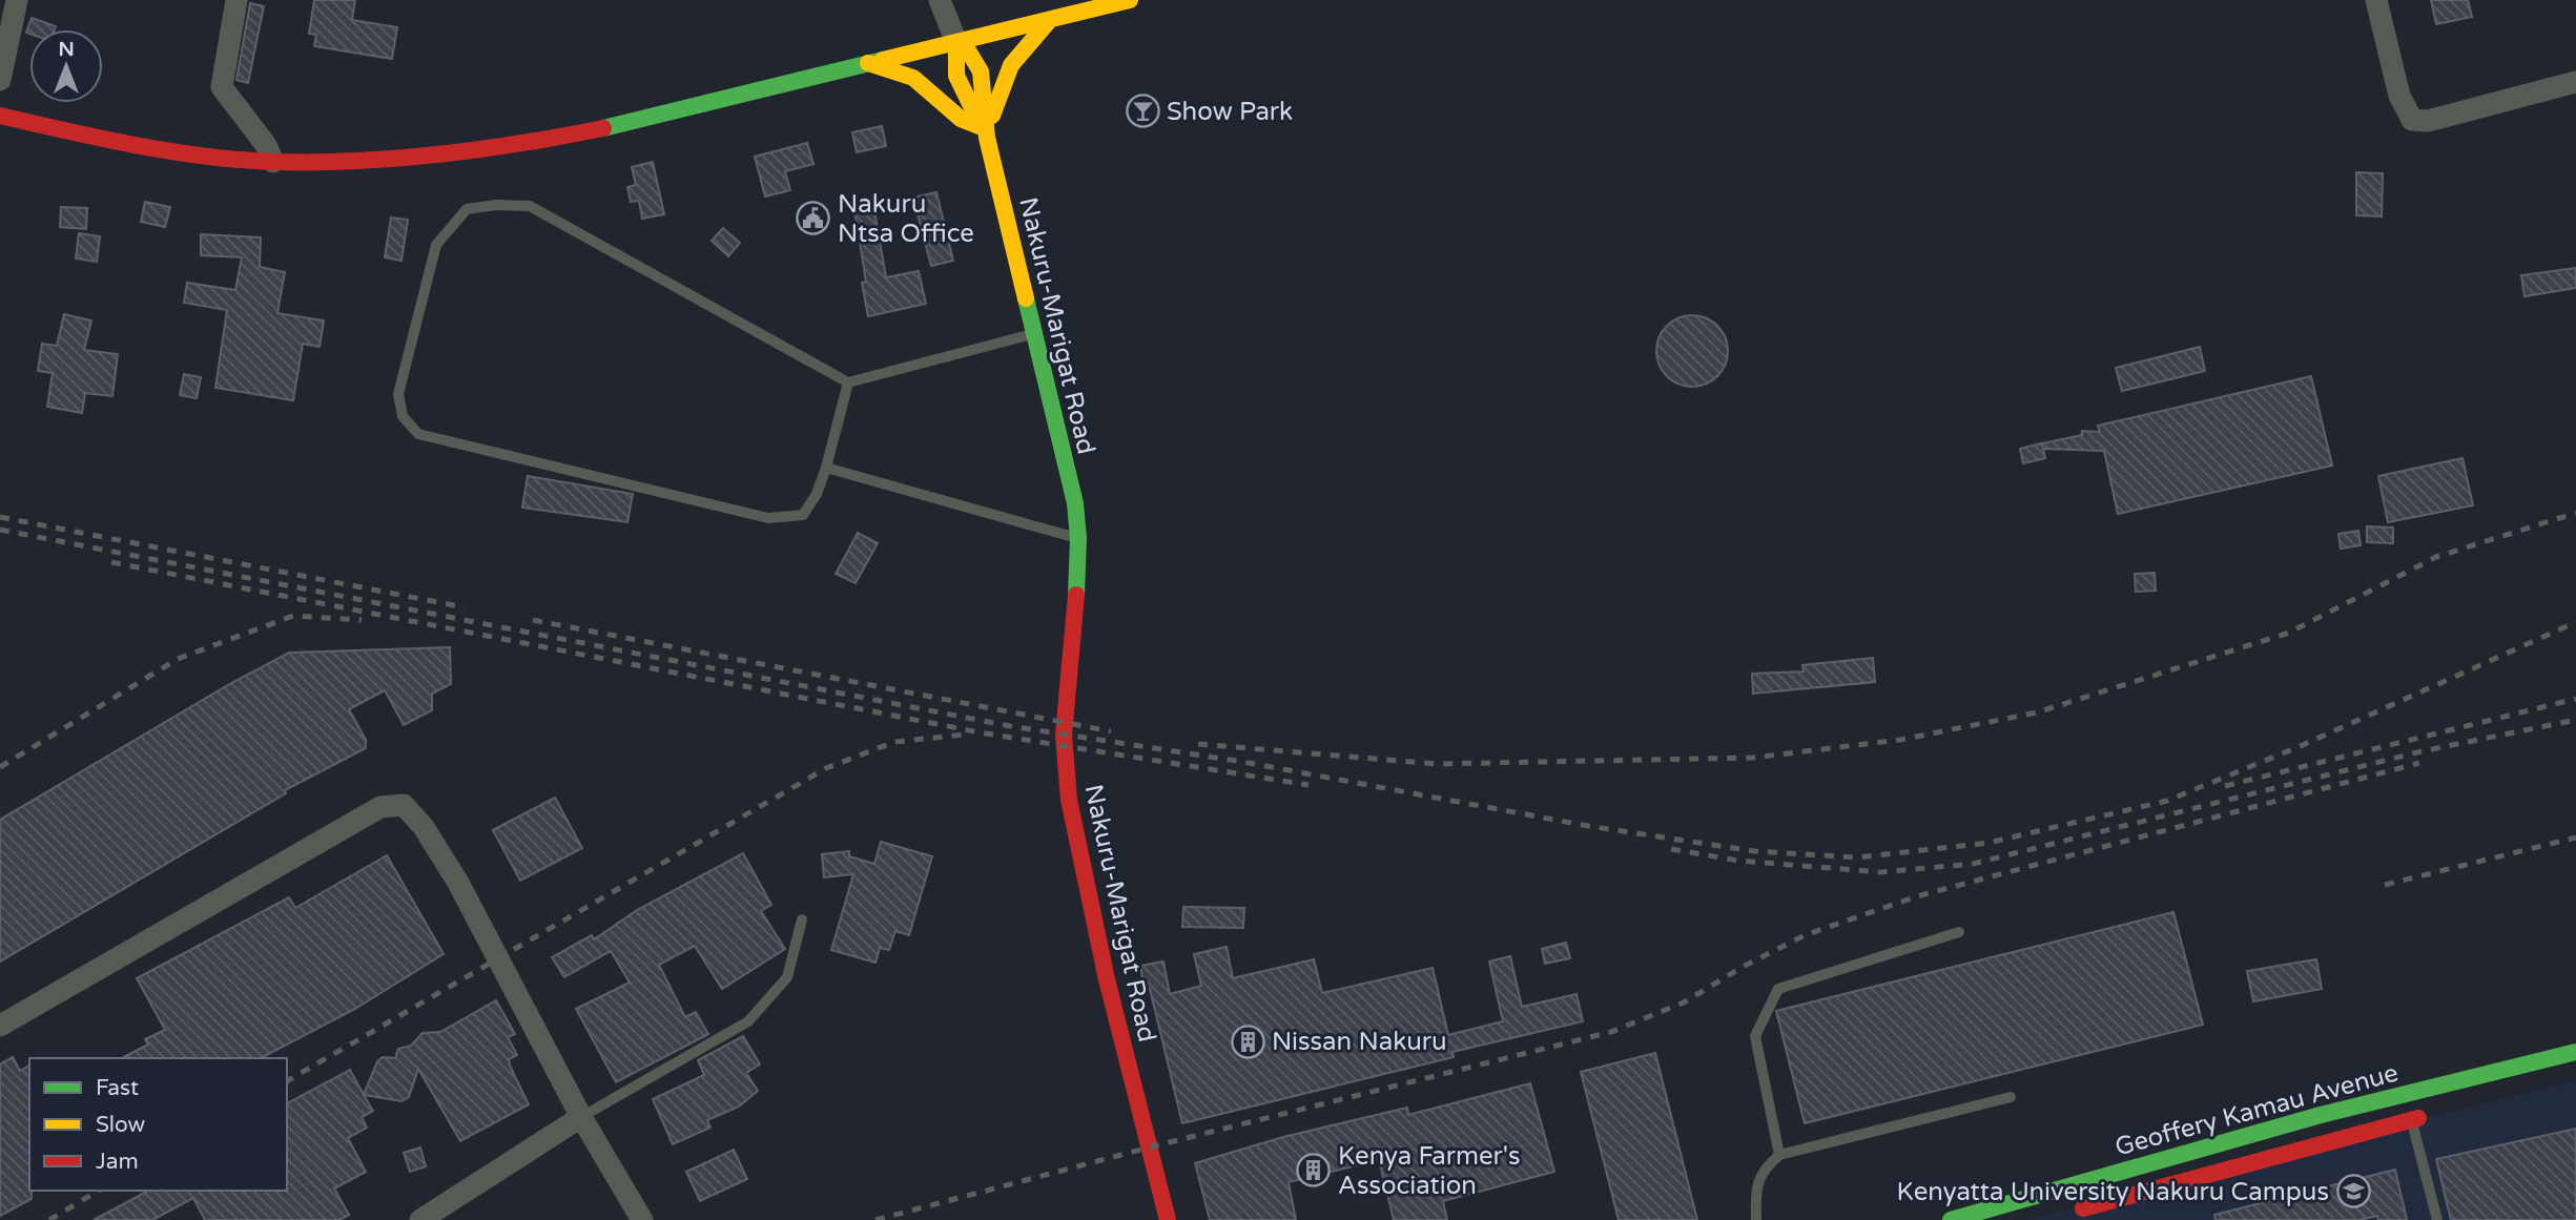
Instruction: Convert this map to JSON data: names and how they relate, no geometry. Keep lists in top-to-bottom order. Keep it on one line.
{"streets":{"main road":["Nakuru-Marigat Road","Geoffery Kamau Avenue"]},"places":{"bar":["Show Park"],"public building":["Nakuru Ntsa Office"],"building":["Nissan Nakuru","Kenya Farmer's Association"],"school or university":["Kenyatta University Nakuru Campus"]},"legend":["Fast","Slow","Jam"],"north":"top"}
